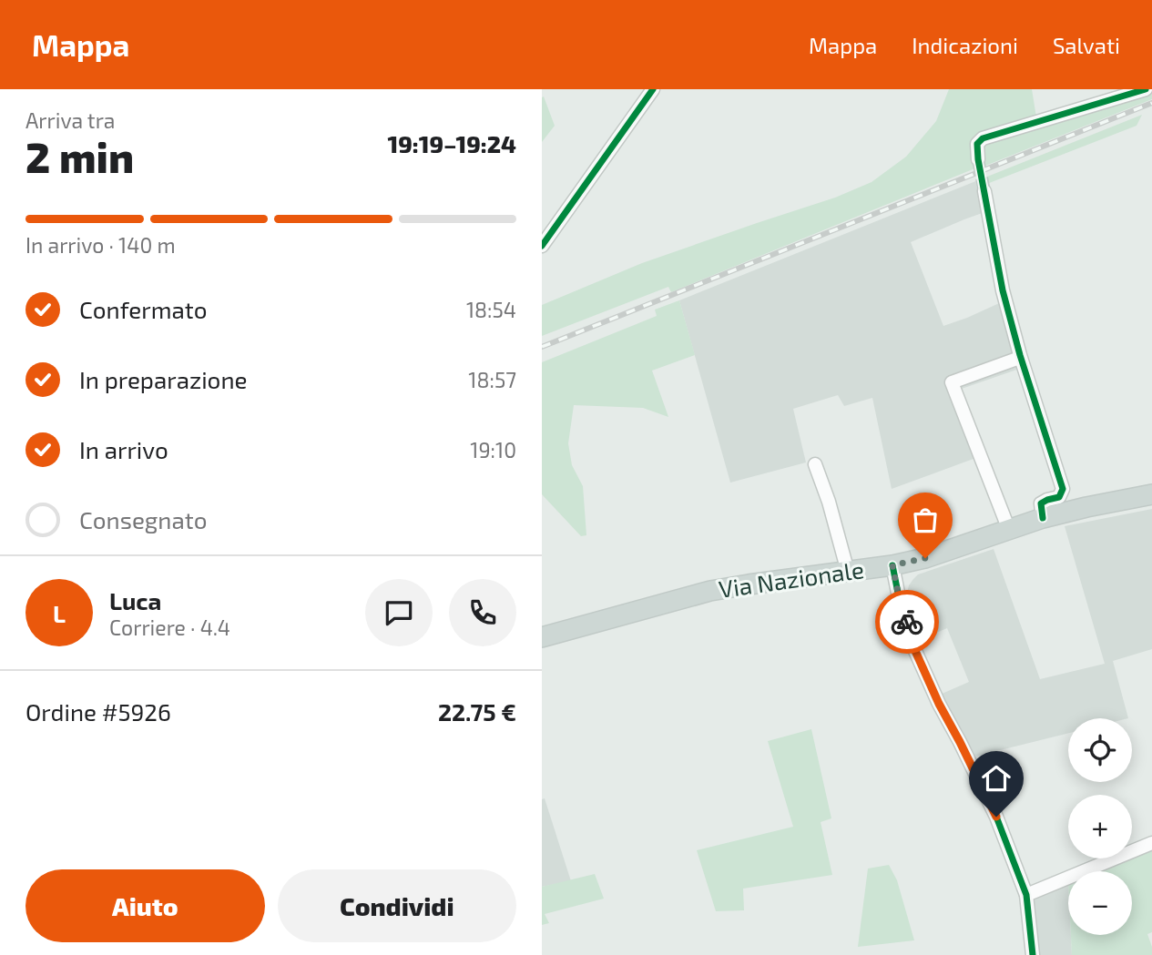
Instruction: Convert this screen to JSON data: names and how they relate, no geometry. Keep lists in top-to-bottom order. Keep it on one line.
{"streets":{"main road":["Via Nazionale"]},"page":{"header":"Mappa","nav":["Mappa","Indicazioni","Salvati"],"heading":["2 min","Arriva tra","19:19–19:24"],"panel":["Luca","Corriere · 4.4","Ordine #5926","22.75 €"],"bar":"In arrivo · 140 m","list":[["Confermato","18:54"],["In preparazione","18:57"],["In arrivo","19:10"],"Consegnato"],"round":"L","map_buttons":["+","−"],"buttons":["Aiuto","Condividi"]}}
